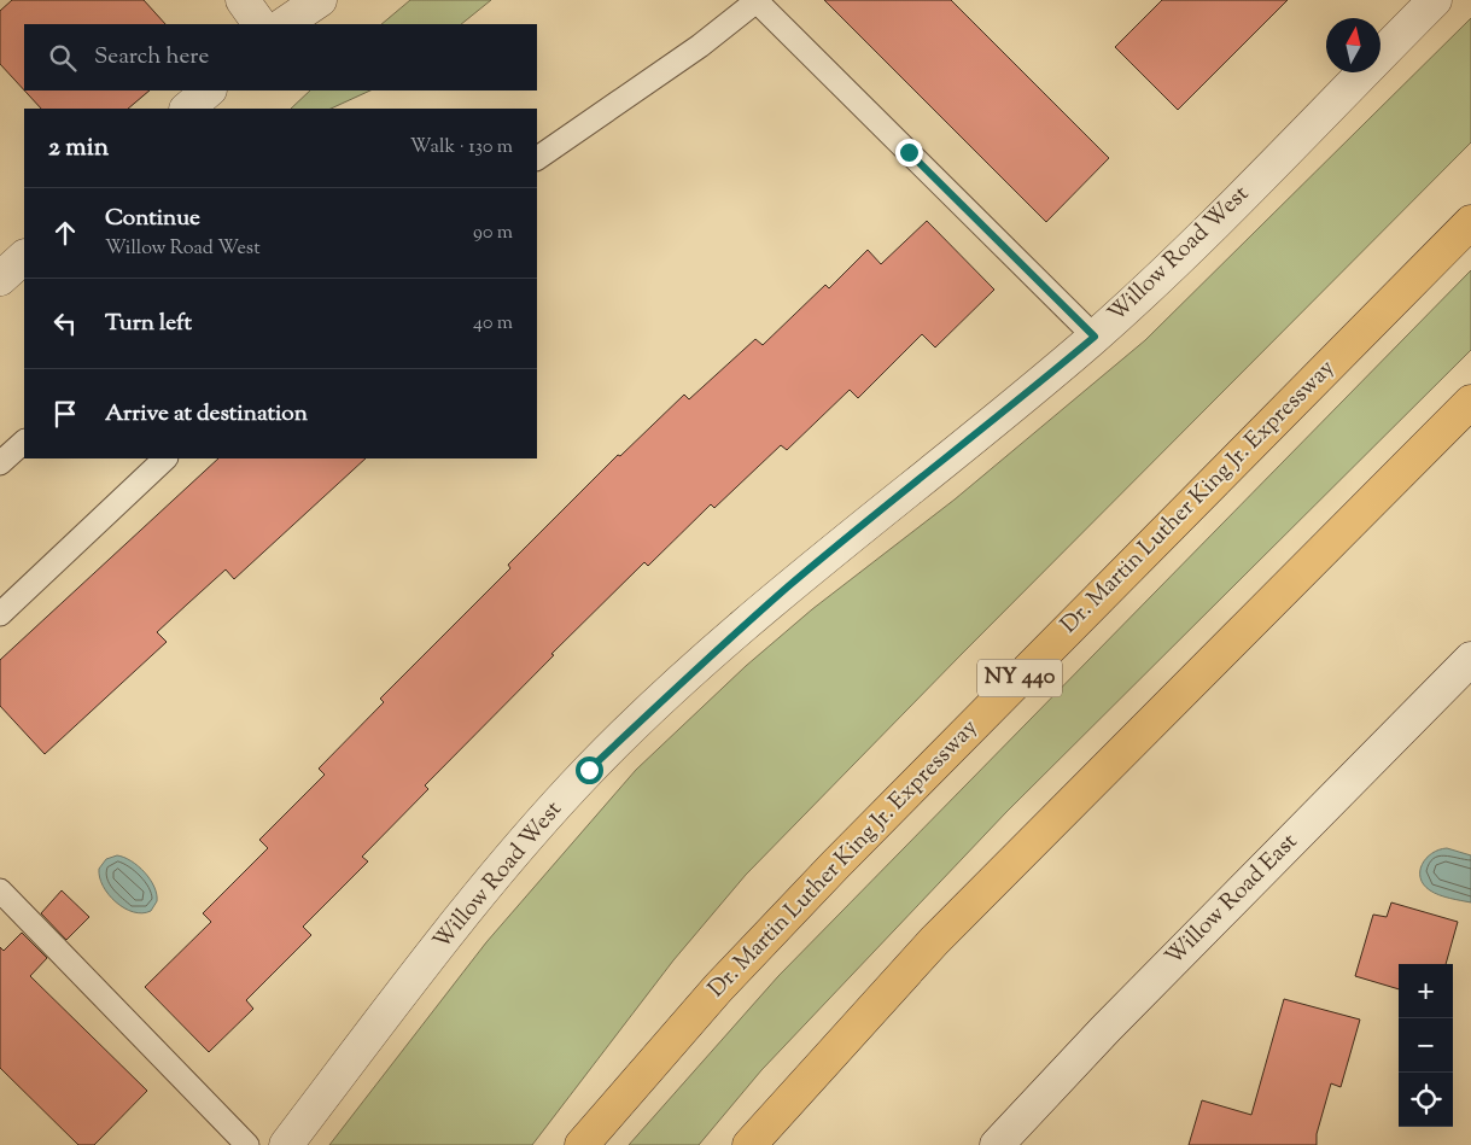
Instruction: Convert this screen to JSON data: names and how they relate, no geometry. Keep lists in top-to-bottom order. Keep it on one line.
{"streets":{"highway":["Dr. Martin Luther King Jr. Expressway","NY 440"],"street":["Willow Road West","Willow Road East"]},"north":"top","page":{"search":"Search here","heading":["2 min","Walk · 130 m"],"list":[["Continue","Willow Road West","90 m"],["Turn left","40 m"],"Arrive at destination"],"map_buttons":["+","−"]}}
